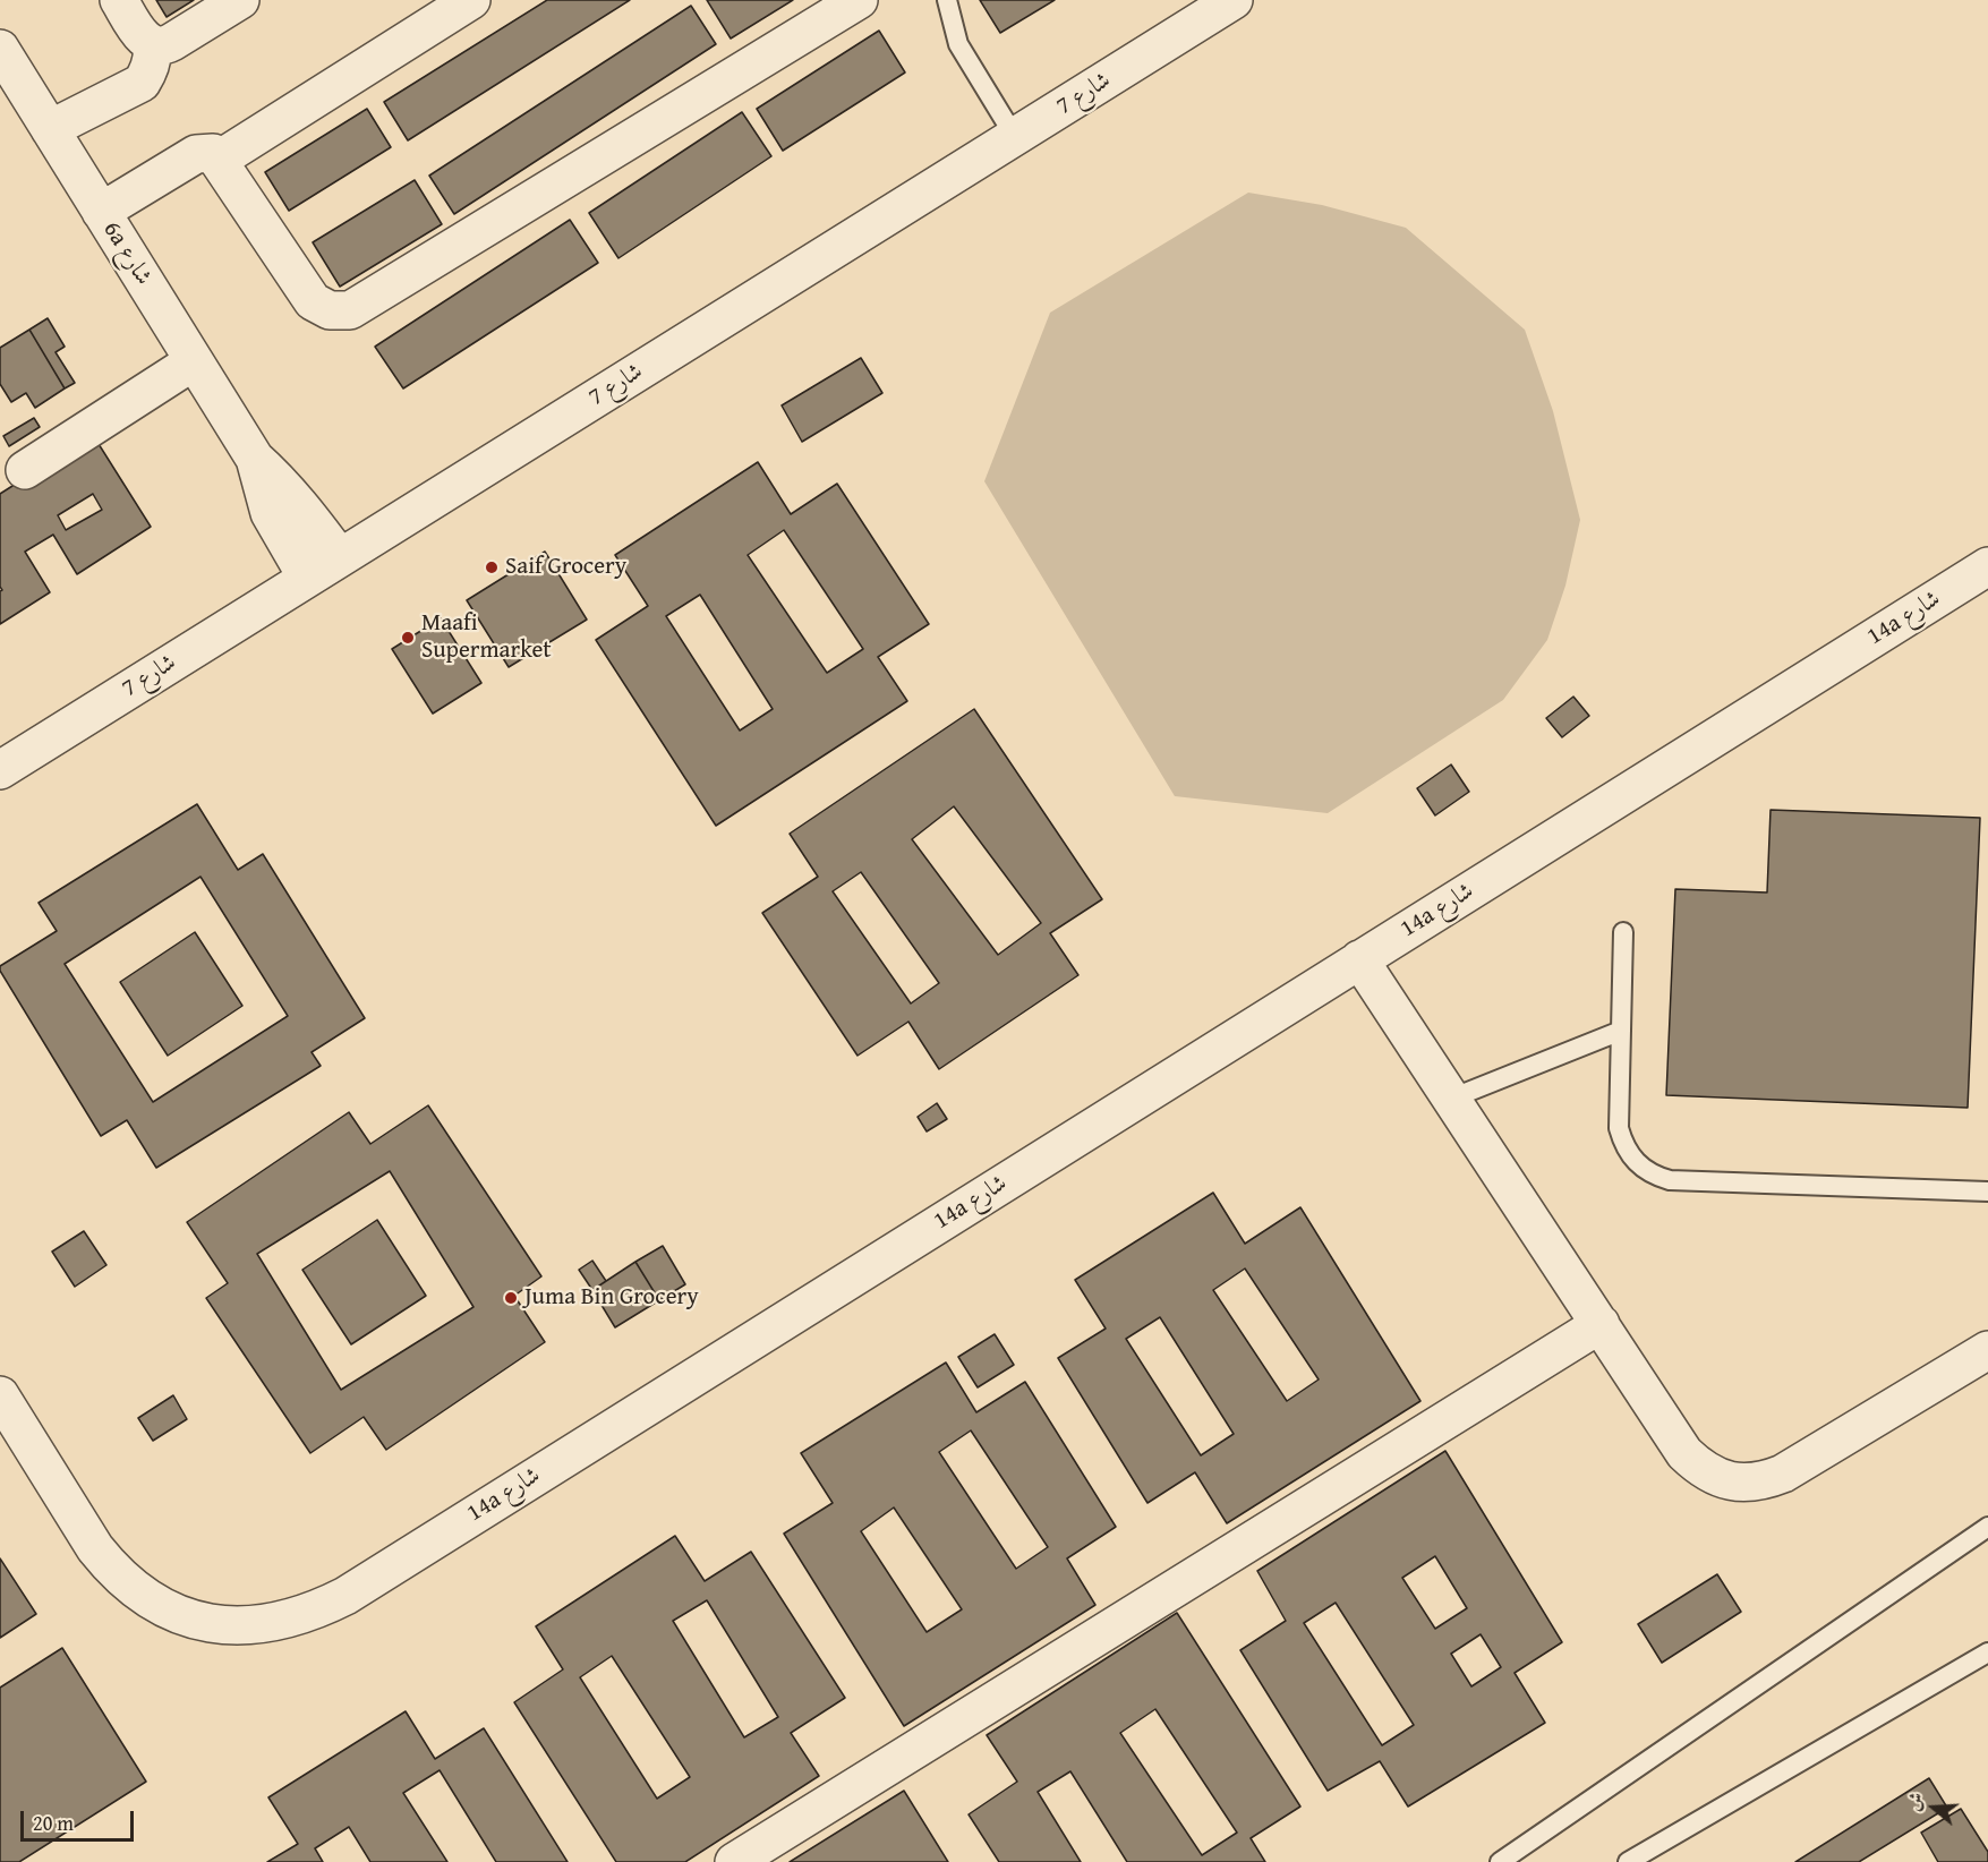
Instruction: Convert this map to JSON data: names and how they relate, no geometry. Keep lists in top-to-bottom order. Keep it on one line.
{"streets":{"street":["شارع 7","6a شارع","14a شارع"]},"crossings":[["شارع 7","6a شارع"]],"places":["Saif Grocery","Maafi Supermarket","Juma Bin Grocery"],"scale_bar":"20 m","north":"left"}
